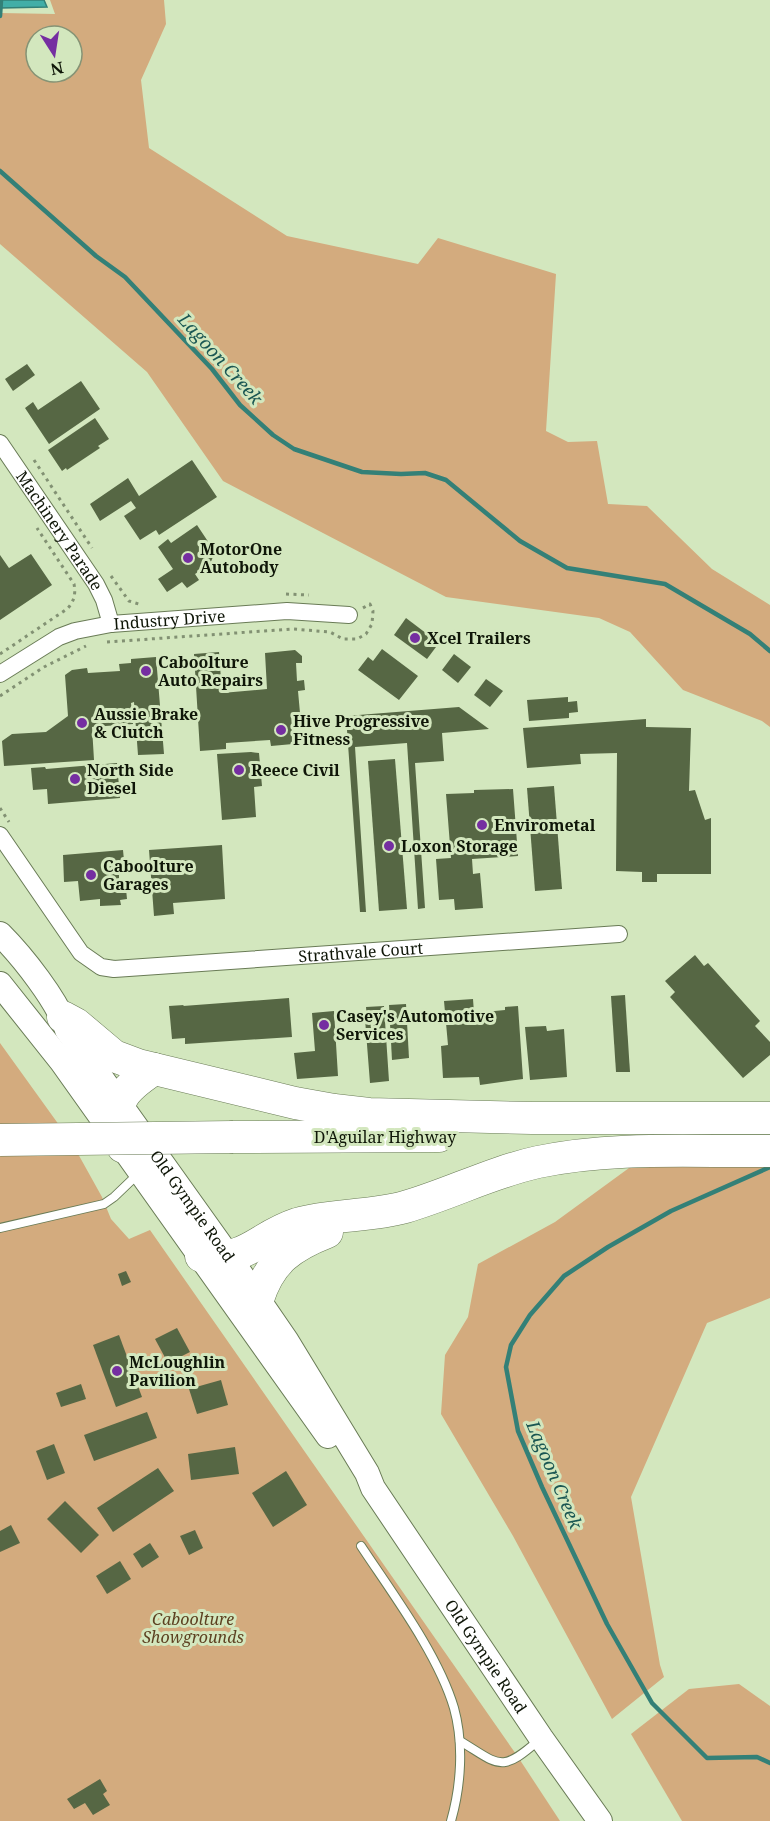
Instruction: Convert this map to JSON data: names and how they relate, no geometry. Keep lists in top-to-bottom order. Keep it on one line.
{"streets":{"highway":["D'Aguilar Highway"],"main road":["Old Gympie Road"],"street":["Machinery Parade","Industry Drive","Strathvale Court"]},"crossings":[["Machinery Parade","Industry Drive"]],"water":["Lagoon Creek"],"parks":["Caboolture Showgrounds"],"places":["MotorOne Autobody","Xcel Trailers","Caboolture Auto Repairs","Aussie Brake & Clutch","Hive Progressive Fitness","Reece Civil","North Side Diesel","Envirometal","Loxon Storage","Caboolture Garages","Casey's Automotive Services","McLoughlin Pavilion"],"north":"bottom"}
